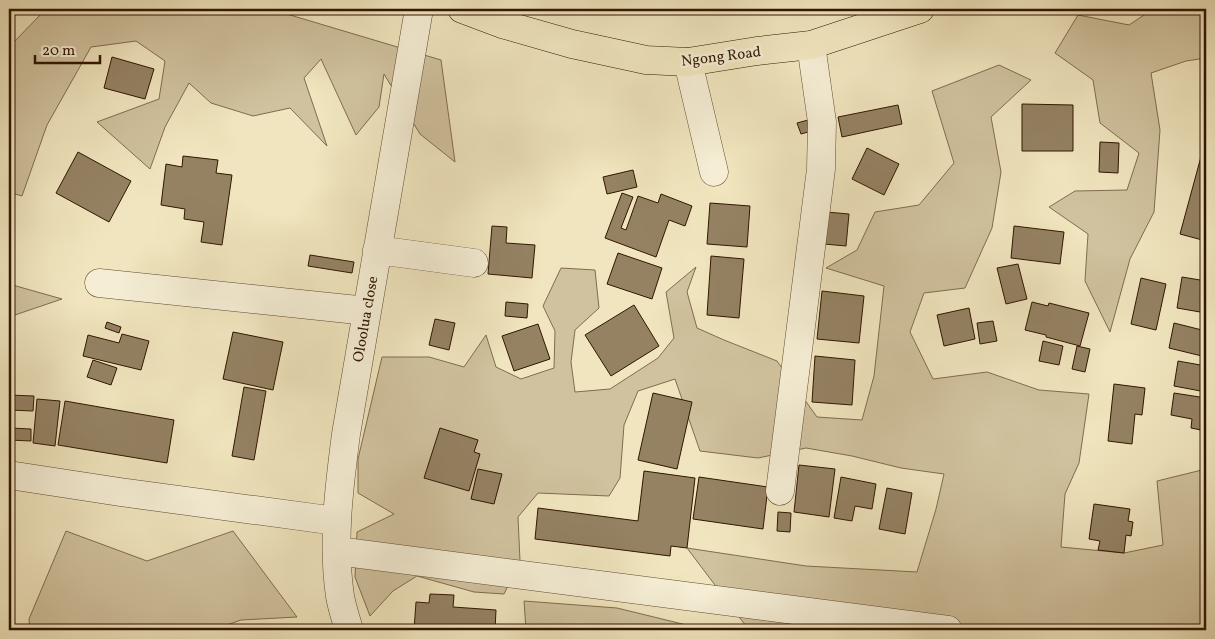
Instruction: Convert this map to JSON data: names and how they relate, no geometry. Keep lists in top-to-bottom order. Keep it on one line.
{"streets":{"main road":["Ngong Road"],"street":["Oloolua close"]},"scale_bar":"20 m"}
